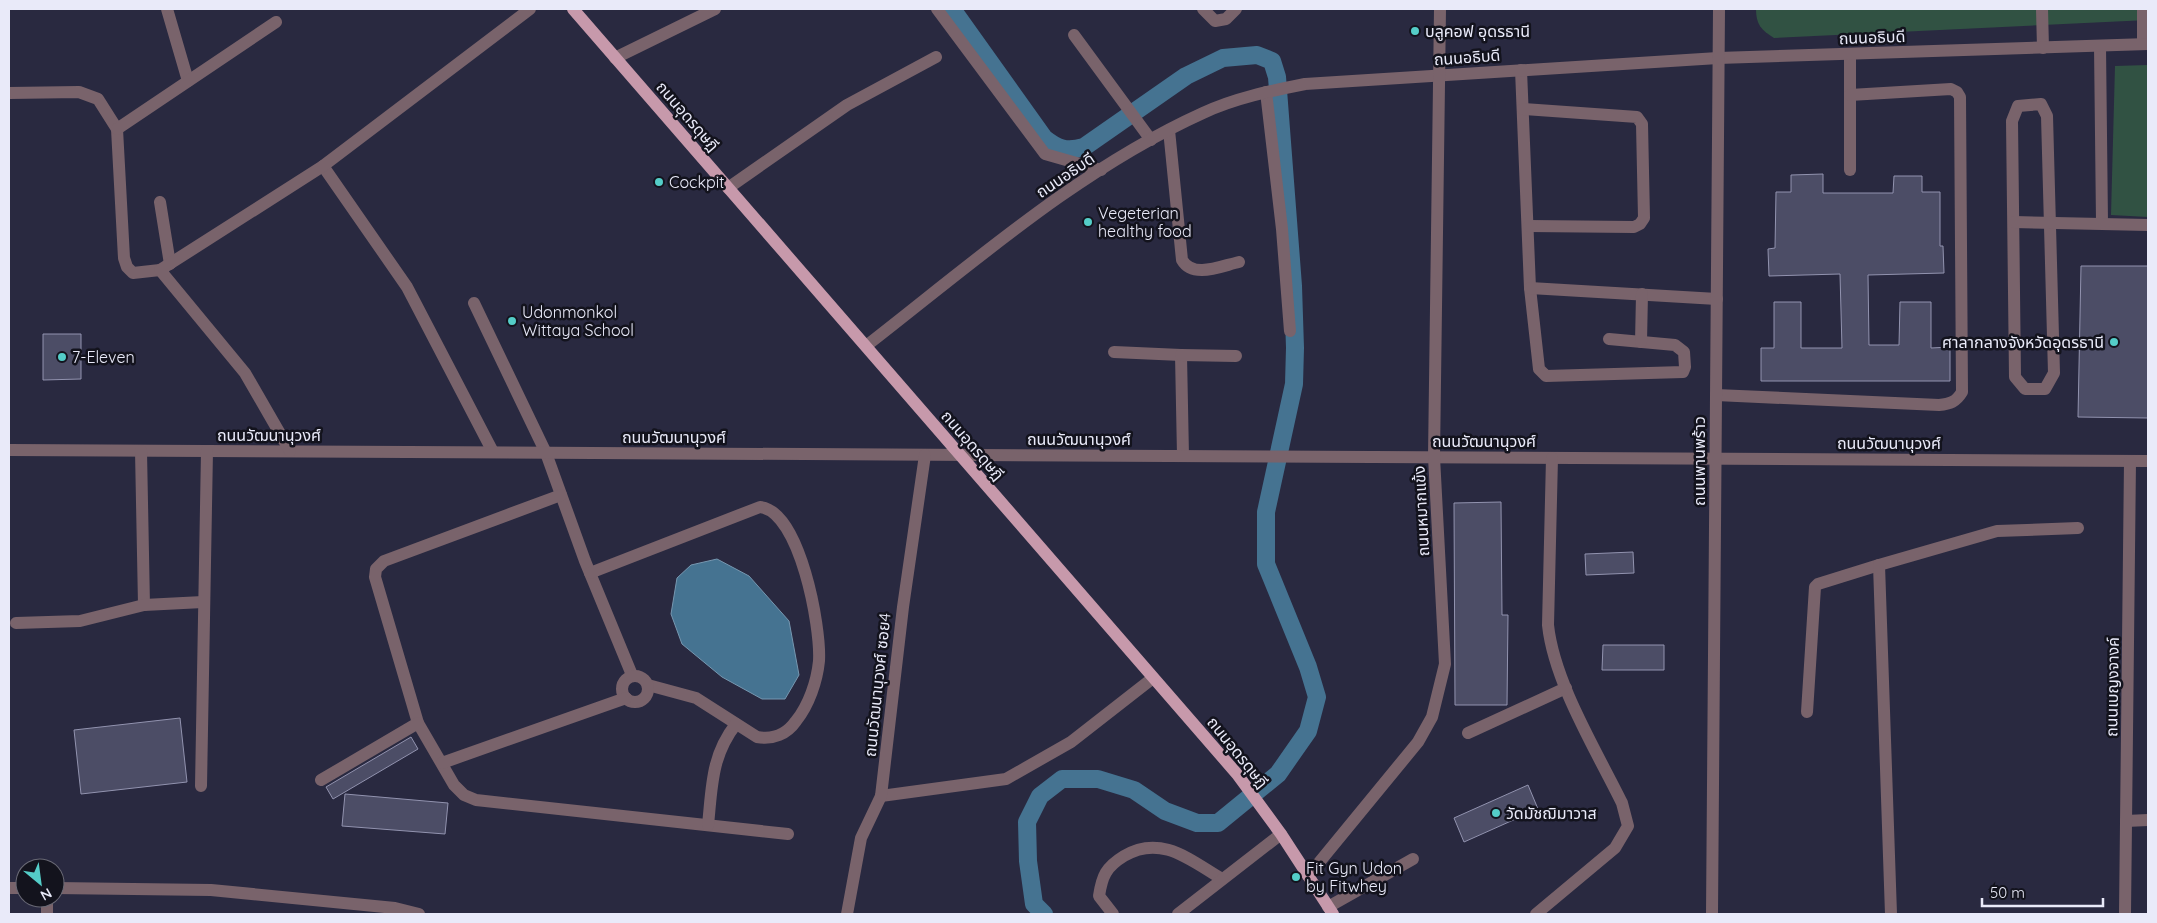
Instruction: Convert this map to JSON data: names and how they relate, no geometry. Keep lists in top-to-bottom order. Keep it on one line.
{"streets":{"main road":["ถนนอุดรดุษฎี"],"street":["ถนนอธิบดี","ถนนวัฒนานุวงศ์","ถนนพานพร้าว","ถนนหมากแข้ง","ถนนวัฒนานุวงศ์ ซอย4","ถนนเบญงจางค์"]},"crossings":[["ถนนอธิบดี","ถนนอุดรดุษฎี"],["ถนนอธิบดี","ถนนพานพร้าว"],["ถนนอธิบดี","ถนนหมากแข้ง"],["ถนนอุดรดุษฎี","ถนนวัฒนานุวงศ์"],["ถนนอุดรดุษฎี","ถนนหมากแข้ง"],["ถนนวัฒนานุวงศ์","ถนนพานพร้าว"],["ถนนวัฒนานุวงศ์","ถนนหมากแข้ง"],["ถนนวัฒนานุวงศ์","ถนนวัฒนานุวงศ์ ซอย4"],["ถนนวัฒนานุวงศ์","ถนนเบญงจางค์"]],"places":["บลูคอฟ อุดรธานี","Cockpit","Vegeterian healthy food","Udonmonkol Wittaya School","ศาลากลางจังหวัดอุดรธานี","7-Eleven","วัดมัชฌิมาวาส","Fit Gyn Udon by Fitwhey"],"scale_bar":"50 m","north":"bottom right"}
